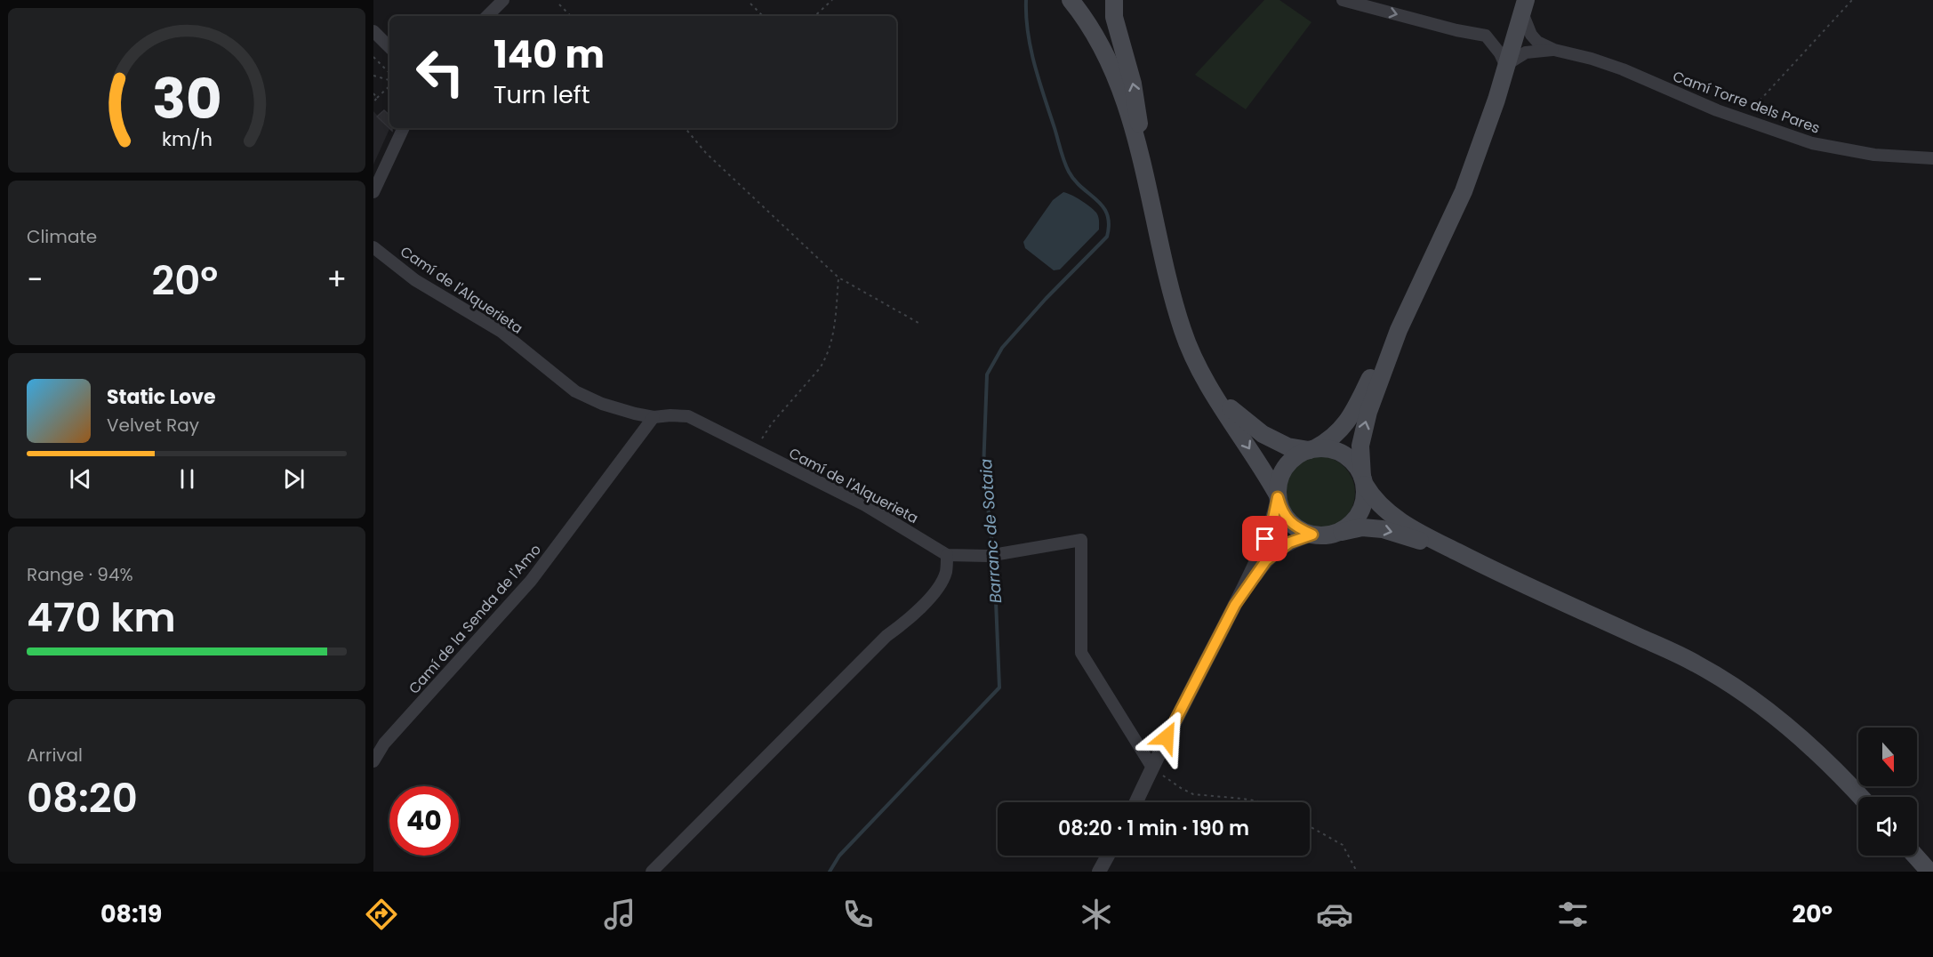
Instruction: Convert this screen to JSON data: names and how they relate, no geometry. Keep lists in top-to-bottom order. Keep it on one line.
{"streets":{"street":["Camí Torre dels Pares","Camí de l'Alquerieta","Camí de la Senda de l'Amo"]},"crossings":[["Camí de l'Alquerieta","Camí de la Senda de l'Amo"]],"water":["Barranc de Sotaia"],"north":"bottom","page":{"turn":["140 m","Turn left"],"tile":["Climate",["Range · 94%","470 km"],["Arrival","08:20"]],"heat":["−","20°","+"],"song":["Static Love","Velvet Ray"],"limit":"40","trip":"08:20 · 1 min · 190 m","tabs":["08:19","20°"],"gauge":["30","km/h"]}}
